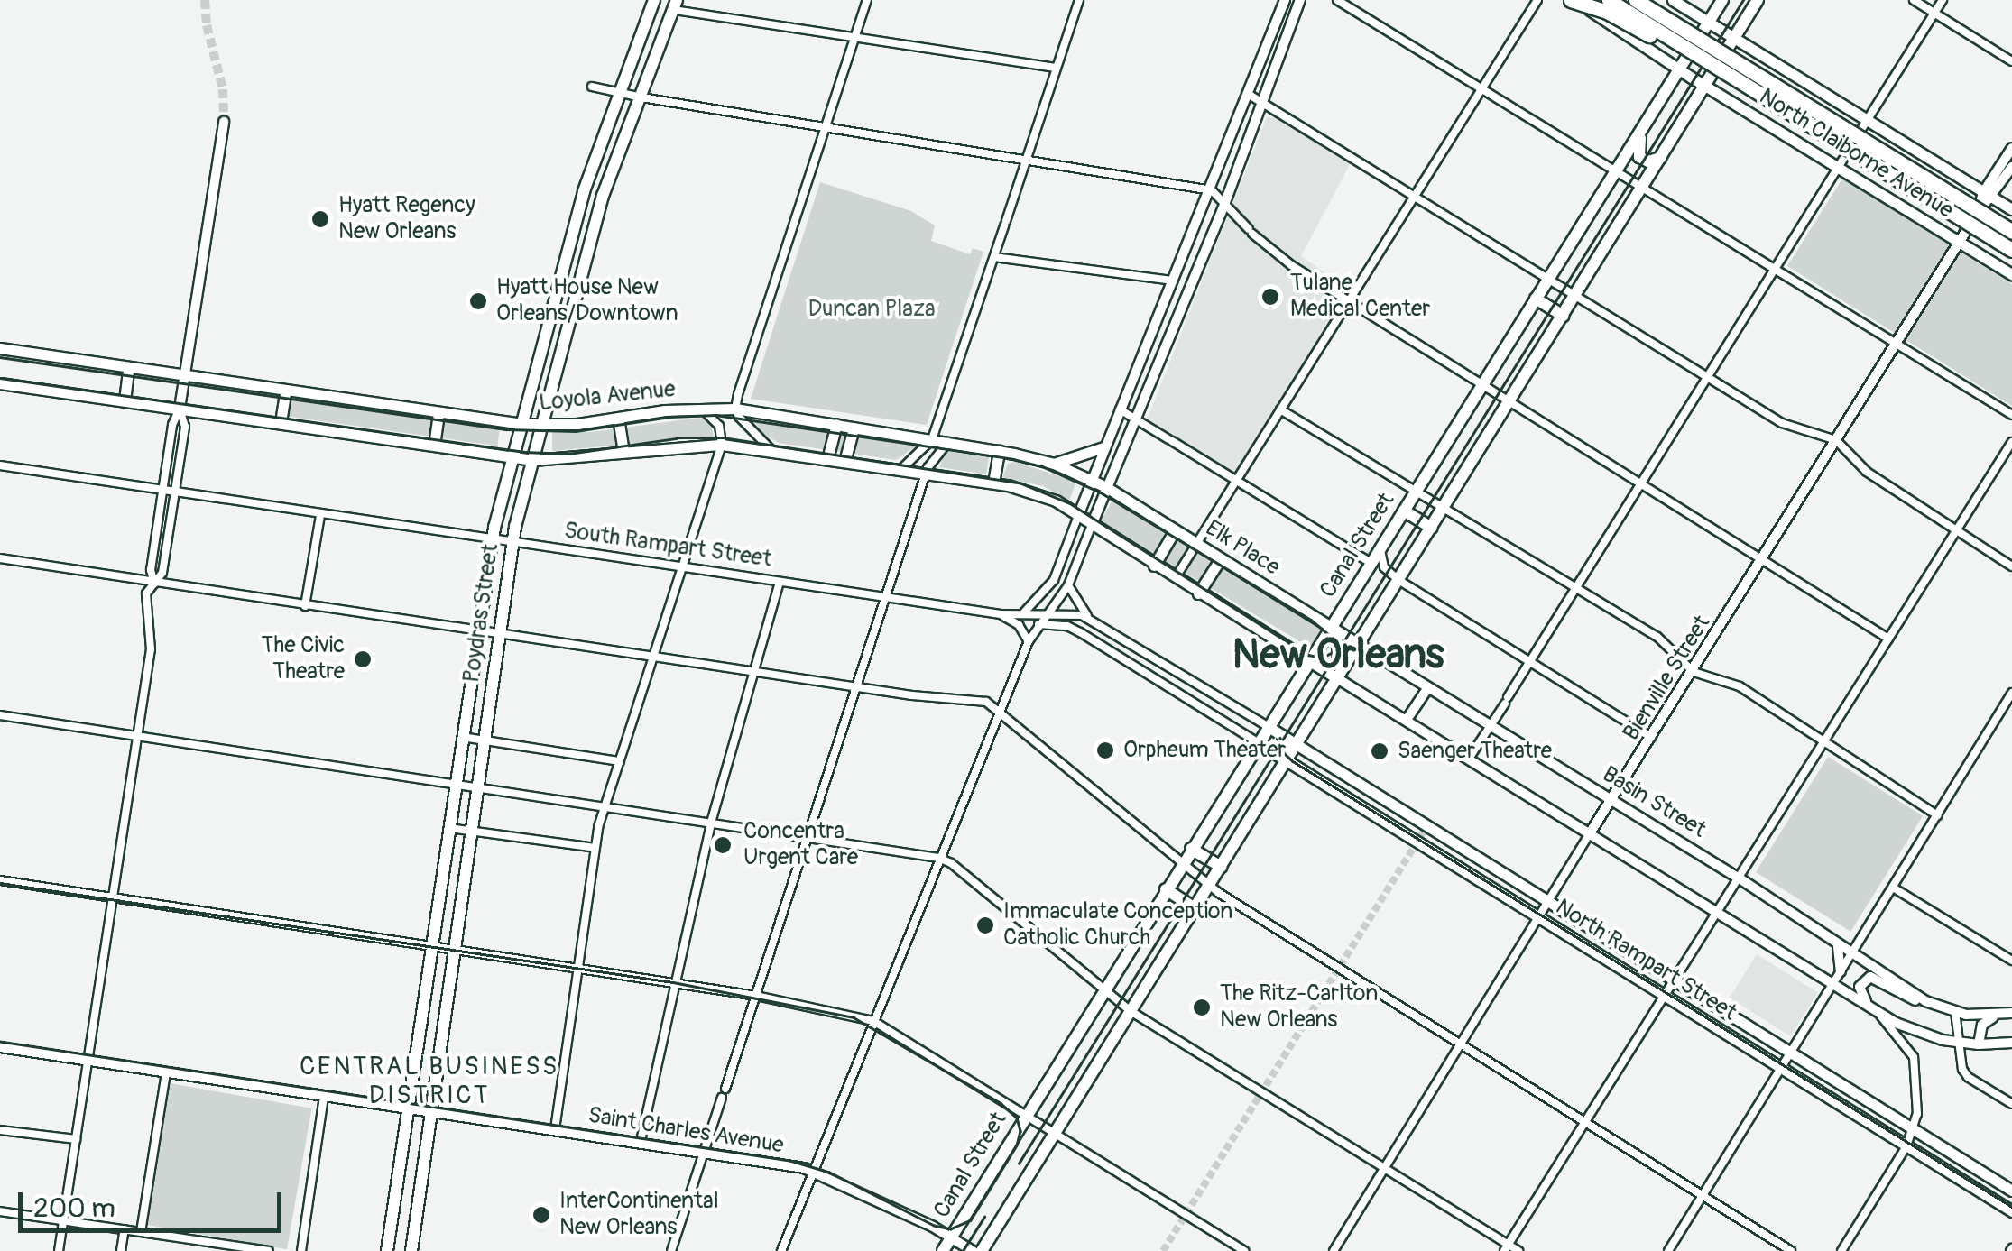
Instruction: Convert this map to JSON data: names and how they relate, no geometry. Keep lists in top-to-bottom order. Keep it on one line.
{"streets":{"main road":["North Claiborne Avenue","Loyola Avenue","South Rampart Street","Canal Street","Elk Place","Poydras Street","North Rampart Street"],"street":["Bienville Street","Basin Street","Saint Charles Avenue"]},"crossings":[["North Claiborne Avenue","Canal Street"],["North Claiborne Avenue","Bienville Street"],["Loyola Avenue","Elk Place"],["Loyola Avenue","Poydras Street"],["South Rampart Street","Canal Street"],["South Rampart Street","Poydras Street"],["South Rampart Street","North Rampart Street"],["Canal Street","Elk Place"],["Canal Street","North Rampart Street"],["Canal Street","Saint Charles Avenue"],["Elk Place","Basin Street"],["Poydras Street","Saint Charles Avenue"],["Bienville Street","Basin Street"],["Bienville Street","North Rampart Street"]],"districts":["New Orleans","CENTRAL BUSINESS DISTRICT"],"parks":["Duncan Plaza"],"places":["Hyatt Regency New Orleans","Tulane Medical Center","Hyatt House New Orleans/Downtown","The Civic Theatre","Orpheum Theater","Saenger Theatre","Concentra Urgent Care","Immaculate Conception Catholic Church","The Ritz-Carlton New Orleans","InterContinental New Orleans"],"scale_bar":"200 m"}
